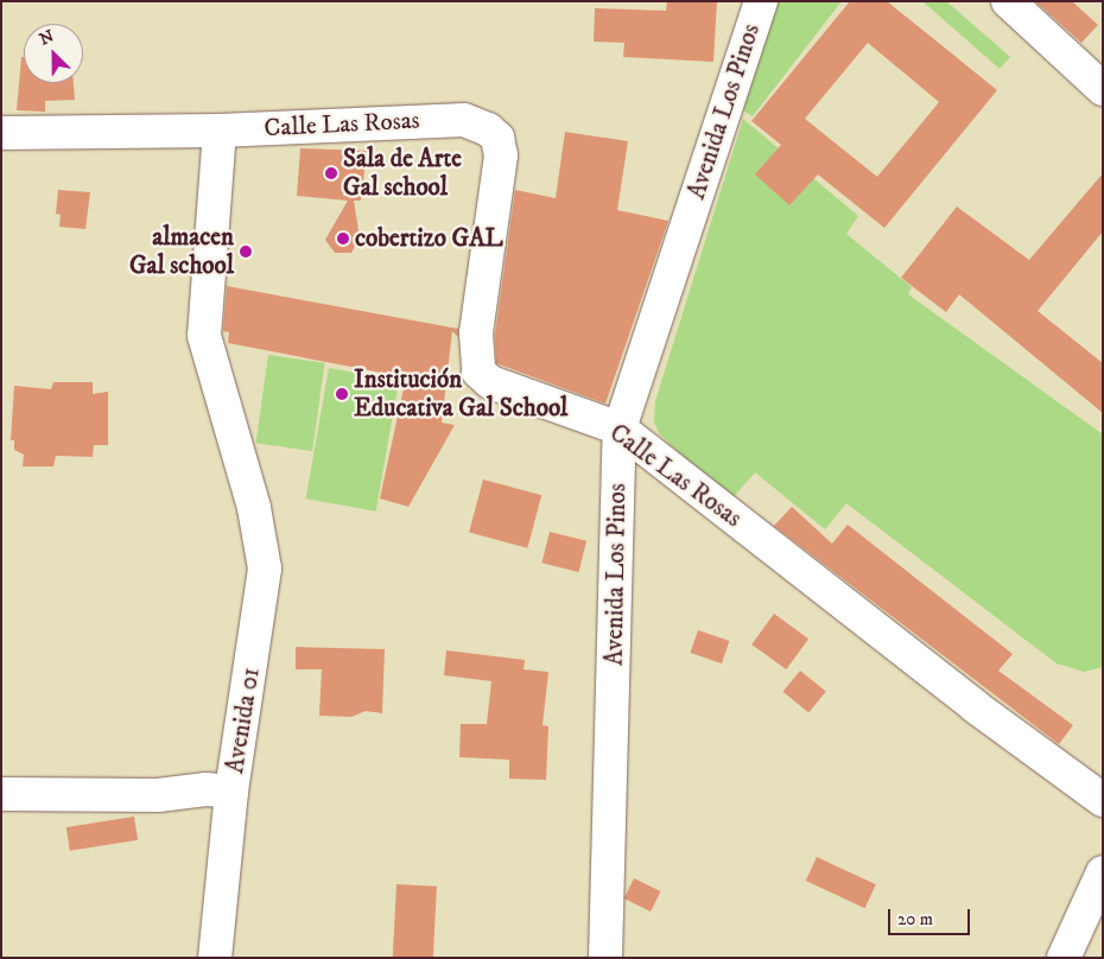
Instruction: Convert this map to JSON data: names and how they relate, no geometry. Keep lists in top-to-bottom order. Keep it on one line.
{"streets":{"street":["Avenida Los Pinos","Calle Las Rosas","Avenida 01"]},"crossings":[["Avenida Los Pinos","Calle Las Rosas"],["Calle Las Rosas","Avenida 01"]],"places":["Sala de Arte Gal school","cobertizo GAL","almacen Gal school","Institución Educativa Gal School"],"scale_bar":"20 m","north":"top left"}
